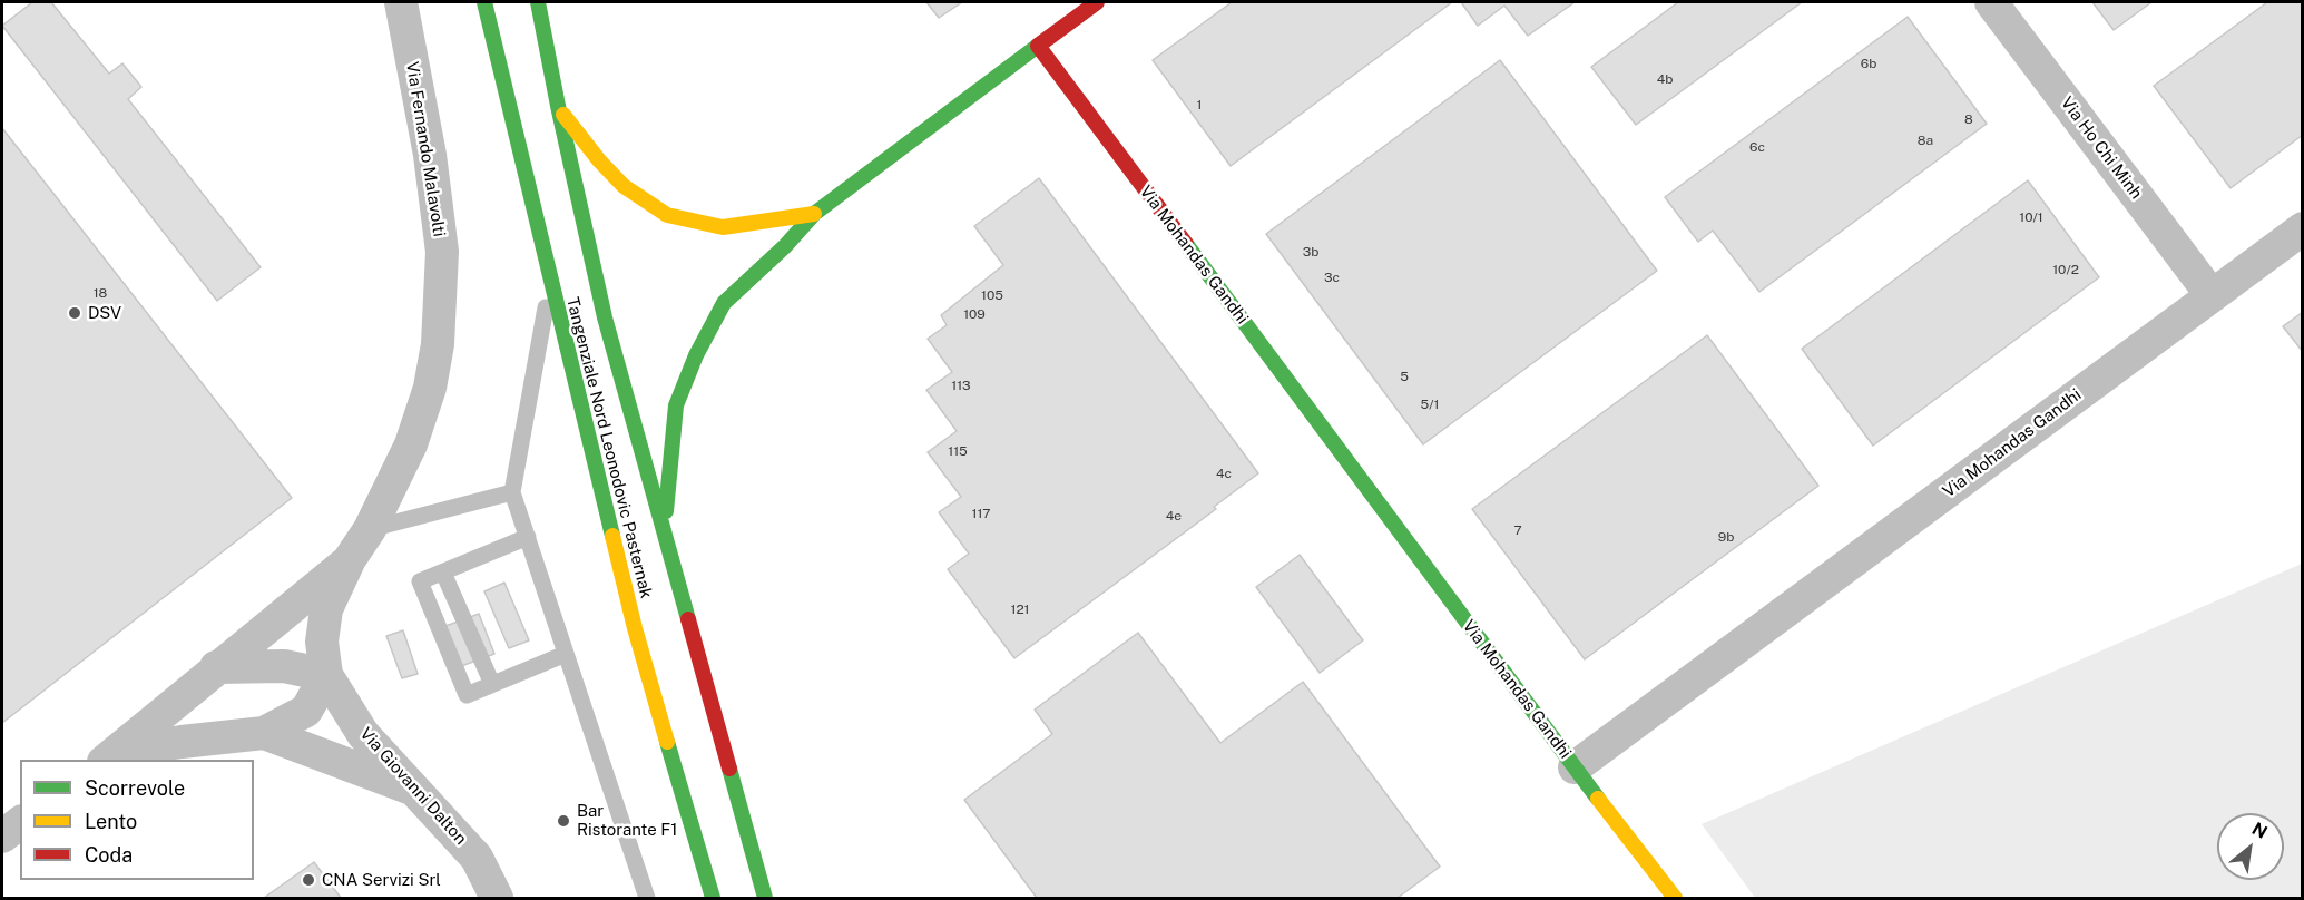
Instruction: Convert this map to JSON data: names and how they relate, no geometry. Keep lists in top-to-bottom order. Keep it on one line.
{"streets":{"main road":["Via Mohandas Gandhi","Tangenziale Nord Leonodovic Pasternak"],"street":["Via Ho Chi Minh","Via Fernando Malavolti","Via Giovanni Dalton"]},"crossings":[["Via Ho Chi Minh","Via Mohandas Gandhi"],["Via Fernando Malavolti","Via Giovanni Dalton"]],"places":["DSV","Bar Ristorante F1","CNA Servizi Srl"],"house_numbers":["6b","4b","1","8","8a","6c","10/1","3b","10/2","3c","18","105","109","5","113","5/1","115","4c","117","4e","7","9b","121"],"legend":["Scorrevole","Lento","Coda"],"north":"top right"}
